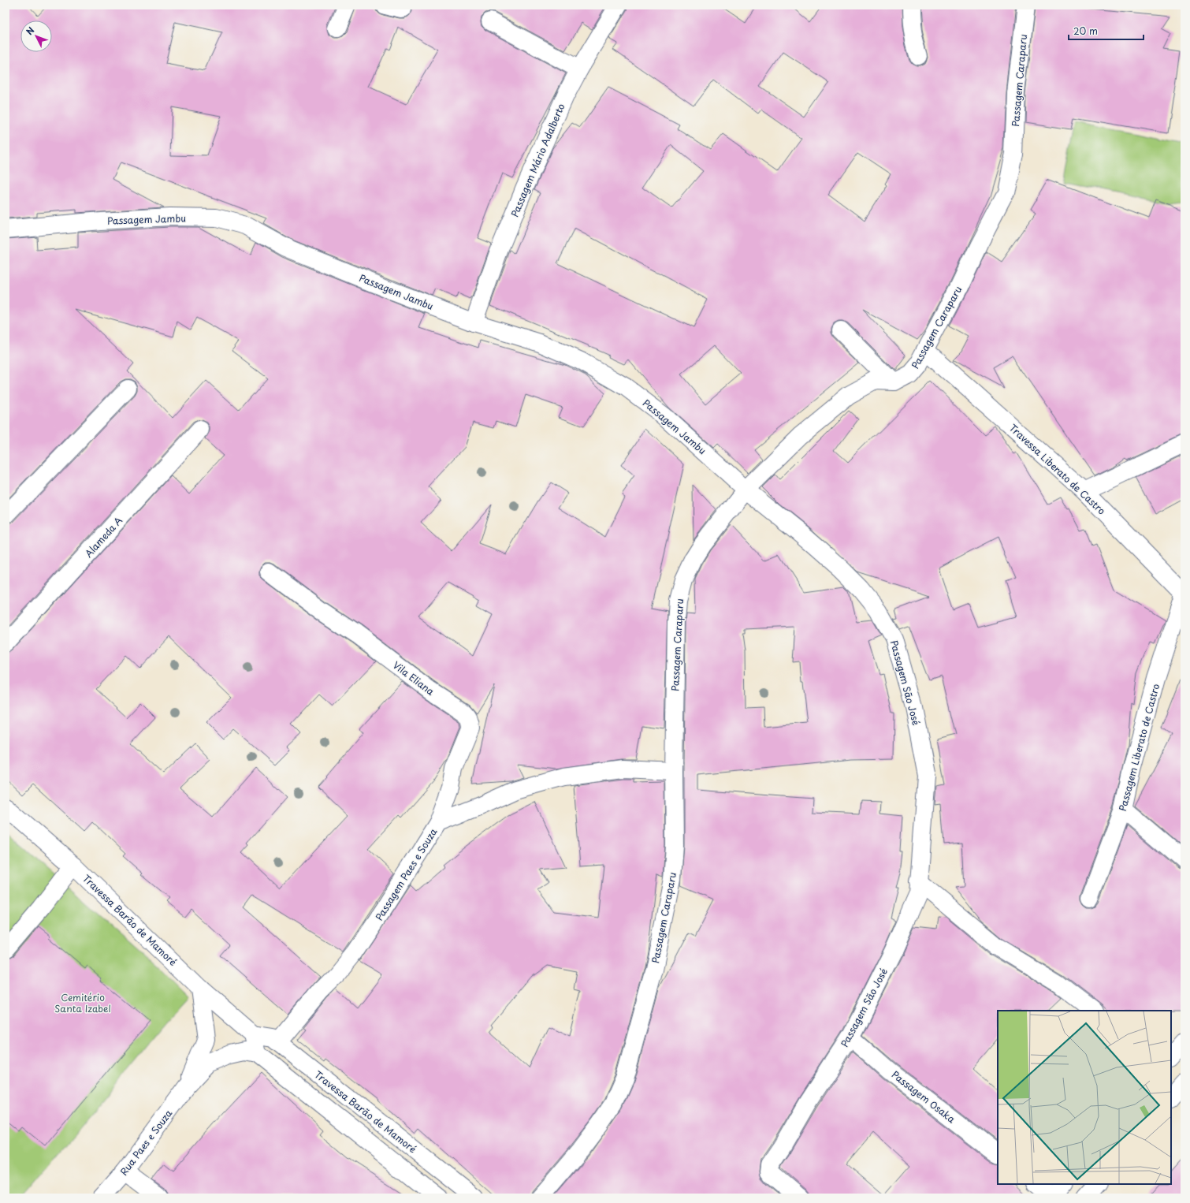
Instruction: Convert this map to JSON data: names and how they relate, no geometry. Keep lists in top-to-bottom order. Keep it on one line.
{"streets":{"street":["Passagem Caraparu","Passagem Mário Adalberto","Passagem Jambu","Travessa Liberato de Castro","Alameda A","Vila Eliana","Passagem São José","Passagem Liberato de Castro","Passagem Paes e Souza","Travessa Barão de Mamoré","Passagem Osaka","Rua Paes e Souza"]},"crossings":[["Passagem Caraparu","Passagem Jambu"],["Passagem Caraparu","Travessa Liberato de Castro"],["Passagem Caraparu","Passagem São José"],["Passagem Caraparu","Passagem Paes e Souza"],["Passagem Mário Adalberto","Passagem Jambu"],["Passagem Jambu","Passagem São José"],["Travessa Liberato de Castro","Passagem Liberato de Castro"],["Vila Eliana","Passagem Paes e Souza"],["Passagem São José","Passagem Osaka"],["Passagem Paes e Souza","Travessa Barão de Mamoré"],["Travessa Barão de Mamoré","Rua Paes e Souza"]],"parks":["Cemitério Santa Izabel"],"scale_bar":"20 m","north":"top left"}
